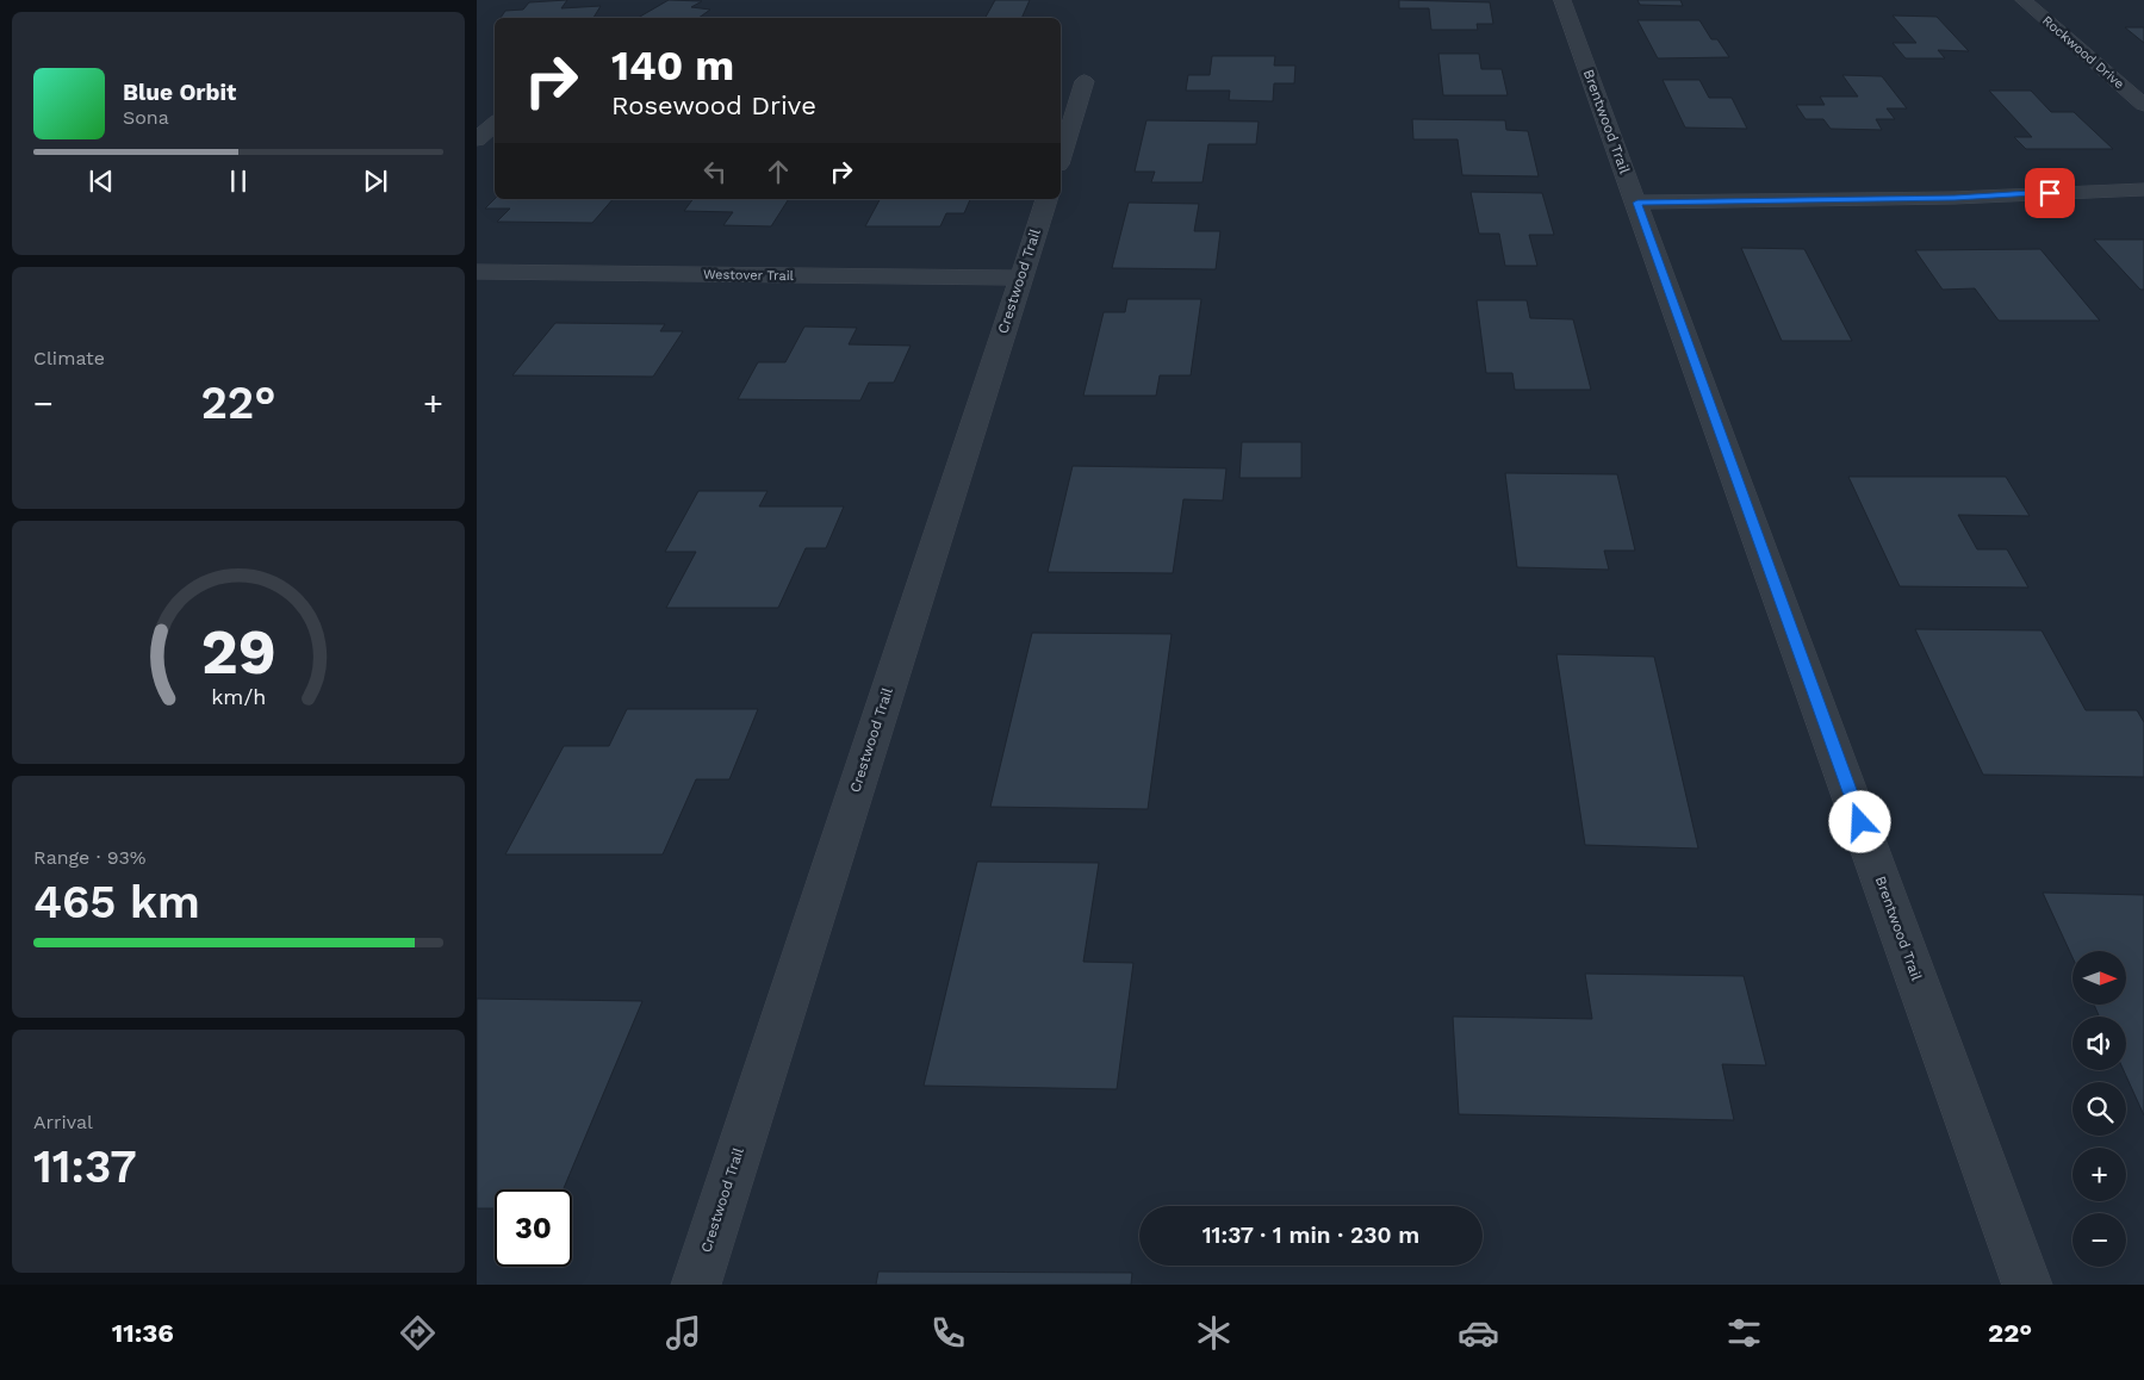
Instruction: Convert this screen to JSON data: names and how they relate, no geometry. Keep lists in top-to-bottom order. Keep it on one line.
{"streets":{"street":["Rockwood Drive","Brentwood Trail","Westover Trail","Crestwood Trail"]},"crossings":[["Westover Trail","Crestwood Trail"]],"north":"right","page":{"turn":["140 m","Rosewood Drive"],"song":["Blue Orbit","Sona"],"tile":["Climate",["Range · 93%","465 km"],["Arrival","11:37"]],"heat":["−","22°","+"],"map_buttons":["+","−"],"limit":"30","trip":"11:37 · 1 min · 230 m","tabs":["11:36","22°"],"gauge":["29","km/h"]}}
